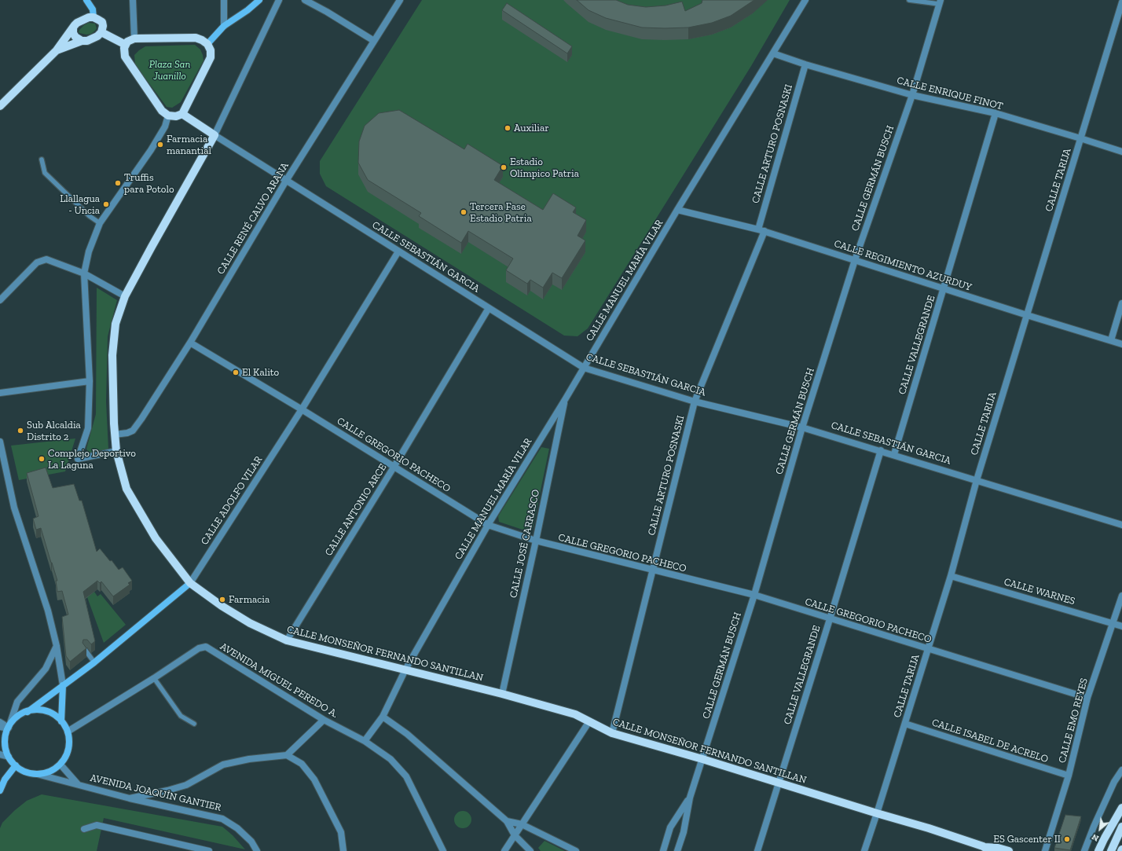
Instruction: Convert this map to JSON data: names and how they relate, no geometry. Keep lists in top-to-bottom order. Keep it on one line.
{"streets":{"main road":["CALLE SEBASTIÁN GARCIA","CALLE ADOLFO VILAR","CALLE MONSEÑOR FERNANDO SANTILLAN"],"street":["CALLE ENRIQUE FINOT","CALLE ARTURO POSNASKI","CALLE GERMÁN BUSCH","CALLE TARIJA","CALLE RENÉ CALVO ARANA","CALLE REGIMIENTO AZURDUY","CALLE MANUEL MARÍA VILAR","CALLE VALLEGRANDE","CALLE GREGORIO PACHECO","CALLE ANTONIO ARCE","CALLE JOSÉ CARRASCO","CALLE WARNES","AVENIDA MIGUEL PEREDO A.","CALLE EMO REYES","CALLE ISABEL DE ACRELO","AVENIDA JOAQUÍN GANTIER"]},"crossings":[["CALLE ENRIQUE FINOT","CALLE ARTURO POSNASKI"],["CALLE ENRIQUE FINOT","CALLE GERMÁN BUSCH"],["CALLE ENRIQUE FINOT","CALLE TARIJA"],["CALLE ENRIQUE FINOT","CALLE MANUEL MARÍA VILAR"],["CALLE ENRIQUE FINOT","CALLE VALLEGRANDE"],["CALLE ARTURO POSNASKI","CALLE SEBASTIÁN GARCIA"],["CALLE ARTURO POSNASKI","CALLE REGIMIENTO AZURDUY"],["CALLE ARTURO POSNASKI","CALLE GREGORIO PACHECO"],["CALLE ARTURO POSNASKI","CALLE MONSEÑOR FERNANDO SANTILLAN"],["CALLE GERMÁN BUSCH","CALLE SEBASTIÁN GARCIA"],["CALLE GERMÁN BUSCH","CALLE REGIMIENTO AZURDUY"],["CALLE GERMÁN BUSCH","CALLE GREGORIO PACHECO"],["CALLE GERMÁN BUSCH","CALLE MONSEÑOR FERNANDO SANTILLAN"],["CALLE TARIJA","CALLE SEBASTIÁN GARCIA"],["CALLE TARIJA","CALLE REGIMIENTO AZURDUY"],["CALLE TARIJA","CALLE GREGORIO PACHECO"],["CALLE TARIJA","CALLE WARNES"],["CALLE TARIJA","CALLE MONSEÑOR FERNANDO SANTILLAN"],["CALLE TARIJA","CALLE ISABEL DE ACRELO"],["CALLE RENÉ CALVO ARANA","CALLE SEBASTIÁN GARCIA"],["CALLE RENÉ CALVO ARANA","CALLE GREGORIO PACHECO"],["CALLE RENÉ CALVO ARANA","CALLE MONSEÑOR FERNANDO SANTILLAN"],["CALLE SEBASTIÁN GARCIA","CALLE MANUEL MARÍA VILAR"],["CALLE SEBASTIÁN GARCIA","CALLE VALLEGRANDE"],["CALLE SEBASTIÁN GARCIA","CALLE ADOLFO VILAR"],["CALLE SEBASTIÁN GARCIA","CALLE ANTONIO ARCE"],["CALLE SEBASTIÁN GARCIA","CALLE MONSEÑOR FERNANDO SANTILLAN"],["CALLE REGIMIENTO AZURDUY","CALLE MANUEL MARÍA VILAR"],["CALLE REGIMIENTO AZURDUY","CALLE VALLEGRANDE"],["CALLE MANUEL MARÍA VILAR","CALLE GREGORIO PACHECO"],["CALLE MANUEL MARÍA VILAR","CALLE JOSÉ CARRASCO"],["CALLE MANUEL MARÍA VILAR","CALLE MONSEÑOR FERNANDO SANTILLAN"],["CALLE MANUEL MARÍA VILAR","AVENIDA MIGUEL PEREDO A."],["CALLE VALLEGRANDE","CALLE GREGORIO PACHECO"],["CALLE VALLEGRANDE","CALLE MONSEÑOR FERNANDO SANTILLAN"],["CALLE GREGORIO PACHECO","CALLE ADOLFO VILAR"],["CALLE GREGORIO PACHECO","CALLE ANTONIO ARCE"],["CALLE GREGORIO PACHECO","CALLE JOSÉ CARRASCO"],["CALLE GREGORIO PACHECO","CALLE EMO REYES"],["CALLE ADOLFO VILAR","CALLE MONSEÑOR FERNANDO SANTILLAN"],["CALLE ADOLFO VILAR","AVENIDA MIGUEL PEREDO A."],["CALLE ADOLFO VILAR","AVENIDA JOAQUÍN GANTIER"],["CALLE ANTONIO ARCE","CALLE MONSEÑOR FERNANDO SANTILLAN"],["CALLE JOSÉ CARRASCO","CALLE MONSEÑOR FERNANDO SANTILLAN"],["CALLE WARNES","CALLE EMO REYES"],["AVENIDA MIGUEL PEREDO A.","AVENIDA JOAQUÍN GANTIER"],["CALLE EMO REYES","CALLE ISABEL DE ACRELO"]],"parks":["Plaza San Juanillo"],"places":["Auxiliar","Farmacia manantial","Estadio Olímpico Patria","Truffis para Potolo","Llallagua - Uncia","Tercera Fase Estadio Patria","El Kalito","Sub Alcaldia Distrito 2","Complejo Deportivo La Laguna","Farmacia","ES Gascenter II"],"north":"bottom left"}
